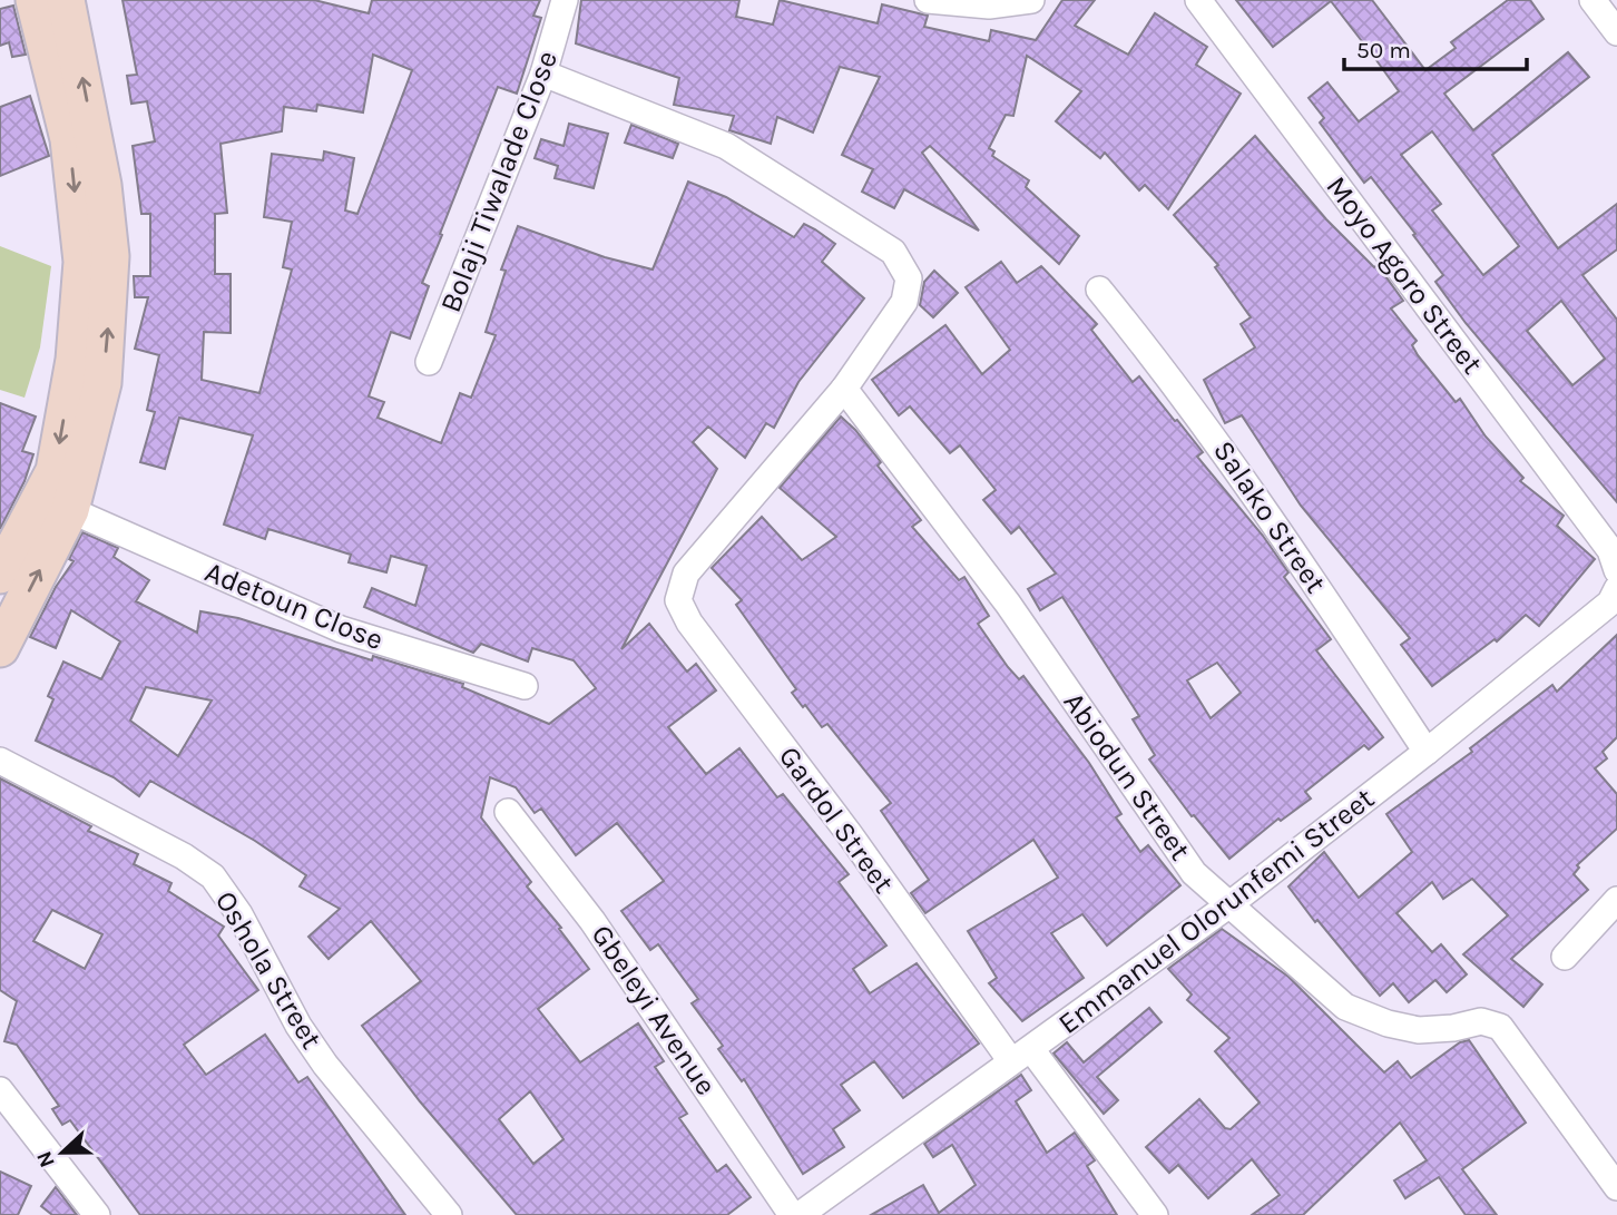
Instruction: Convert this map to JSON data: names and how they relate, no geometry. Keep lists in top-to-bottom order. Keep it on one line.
{"streets":{"street":["Bolaji Tiwalade Close","Moyo Agoro Street","Salako Street","Adetoun Close","Abiodun Street","Gardol Street","Emmanuel Olorunfemi Street","Oshola Street","Gbeleyi Avenue"]},"crossings":[["Salako Street","Emmanuel Olorunfemi Street"],["Abiodun Street","Gardol Street"],["Abiodun Street","Emmanuel Olorunfemi Street"],["Gardol Street","Emmanuel Olorunfemi Street"]],"scale_bar":"50 m","north":"left"}
